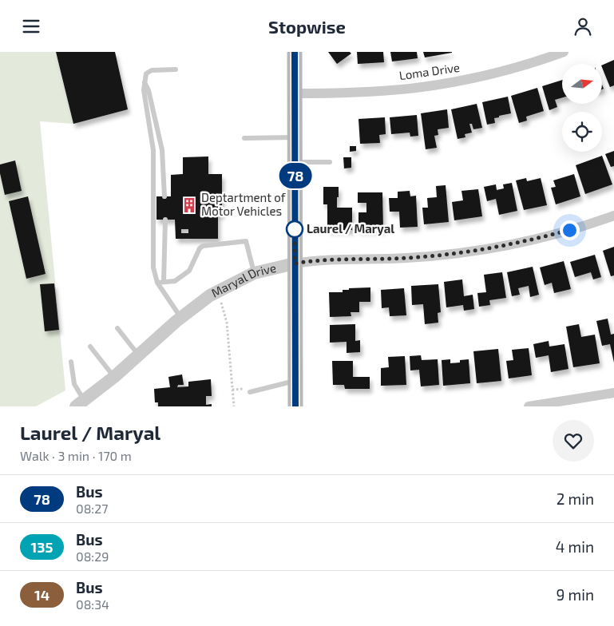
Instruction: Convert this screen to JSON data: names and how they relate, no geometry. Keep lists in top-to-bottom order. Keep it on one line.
{"streets":{"street":["Loma Drive","Maryal Drive"]},"places":{"building":["Deptartment of Motor Vehicles"],"other":["Laurel / Maryal"]},"lines":["bus line 78"],"north":"right","page":{"header":"Stopwise","on_map":"78","heading":["Laurel / Maryal","Walk · 3 min · 170 m"],"list":[{"mark":"78","name":"Bus","note":"08:27","value":"2 min"},{"mark":"135","name":"Bus","note":"08:29","value":"4 min"},{"mark":"14","name":"Bus","note":"08:34","value":"9 min"}]}}
